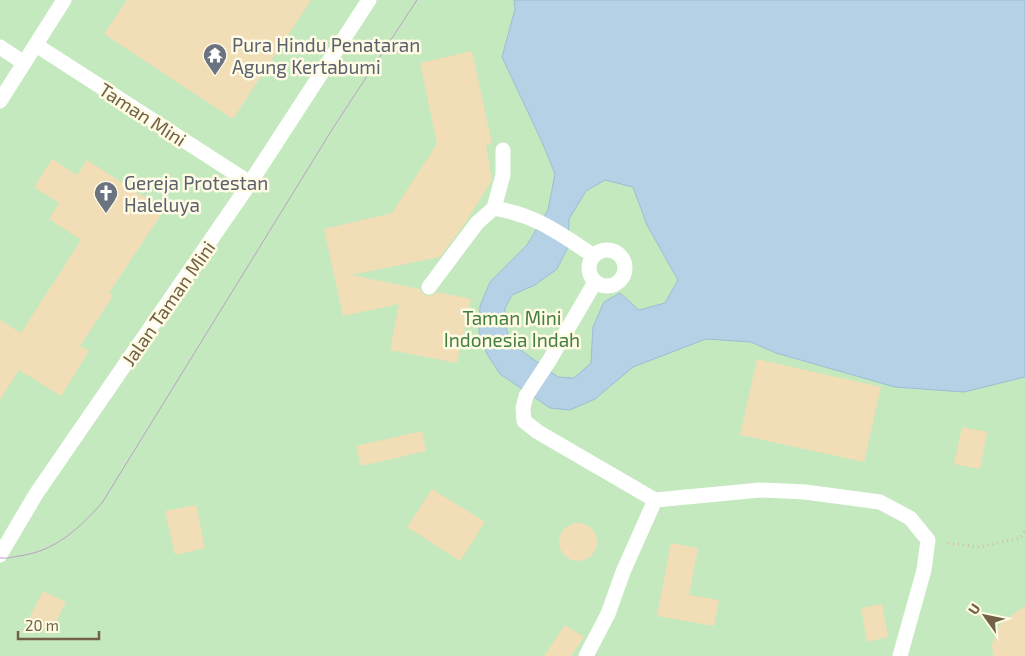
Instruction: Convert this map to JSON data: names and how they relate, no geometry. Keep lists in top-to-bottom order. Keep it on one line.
{"streets":{"lane":["Taman Mini","Jalan Taman Mini"]},"crossings":[["Taman Mini","Jalan Taman Mini"]],"parks":["Taman Mini Indonesia Indah"],"places":{"temple":["Pura Hindu Penataran Agung Kertabumi"],"church":["Gereja Protestan Haleluya"]},"scale_bar":"20 m","north":"top left"}
